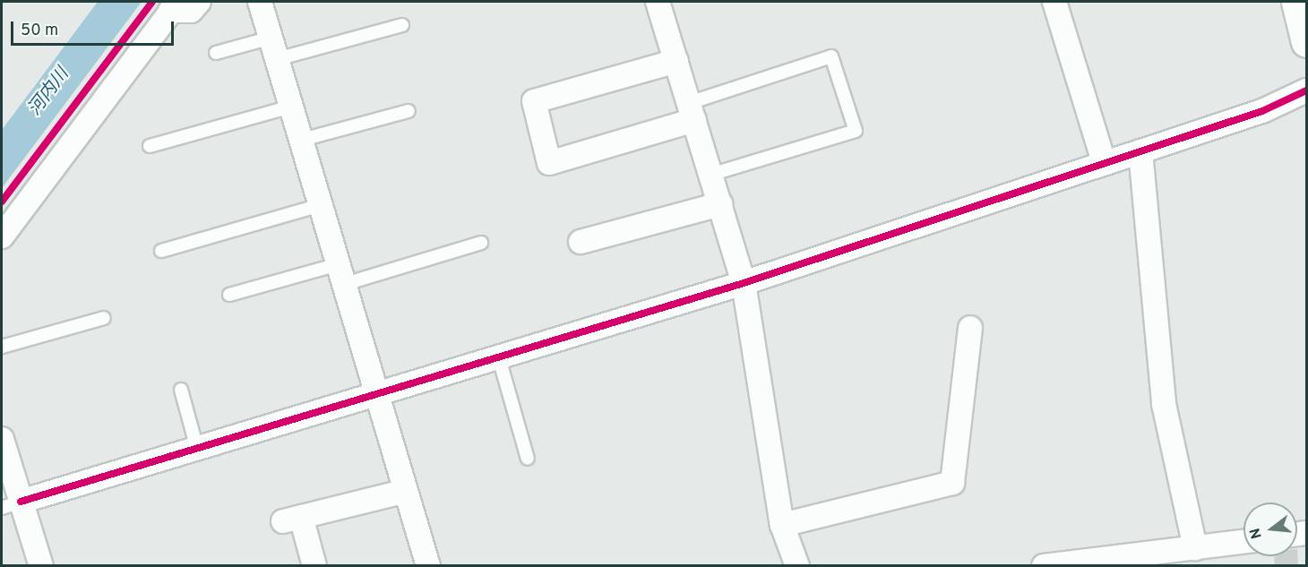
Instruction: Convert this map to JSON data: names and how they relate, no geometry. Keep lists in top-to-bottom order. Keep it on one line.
{"water":["河内川"],"scale_bar":"50 m","north":"left"}
